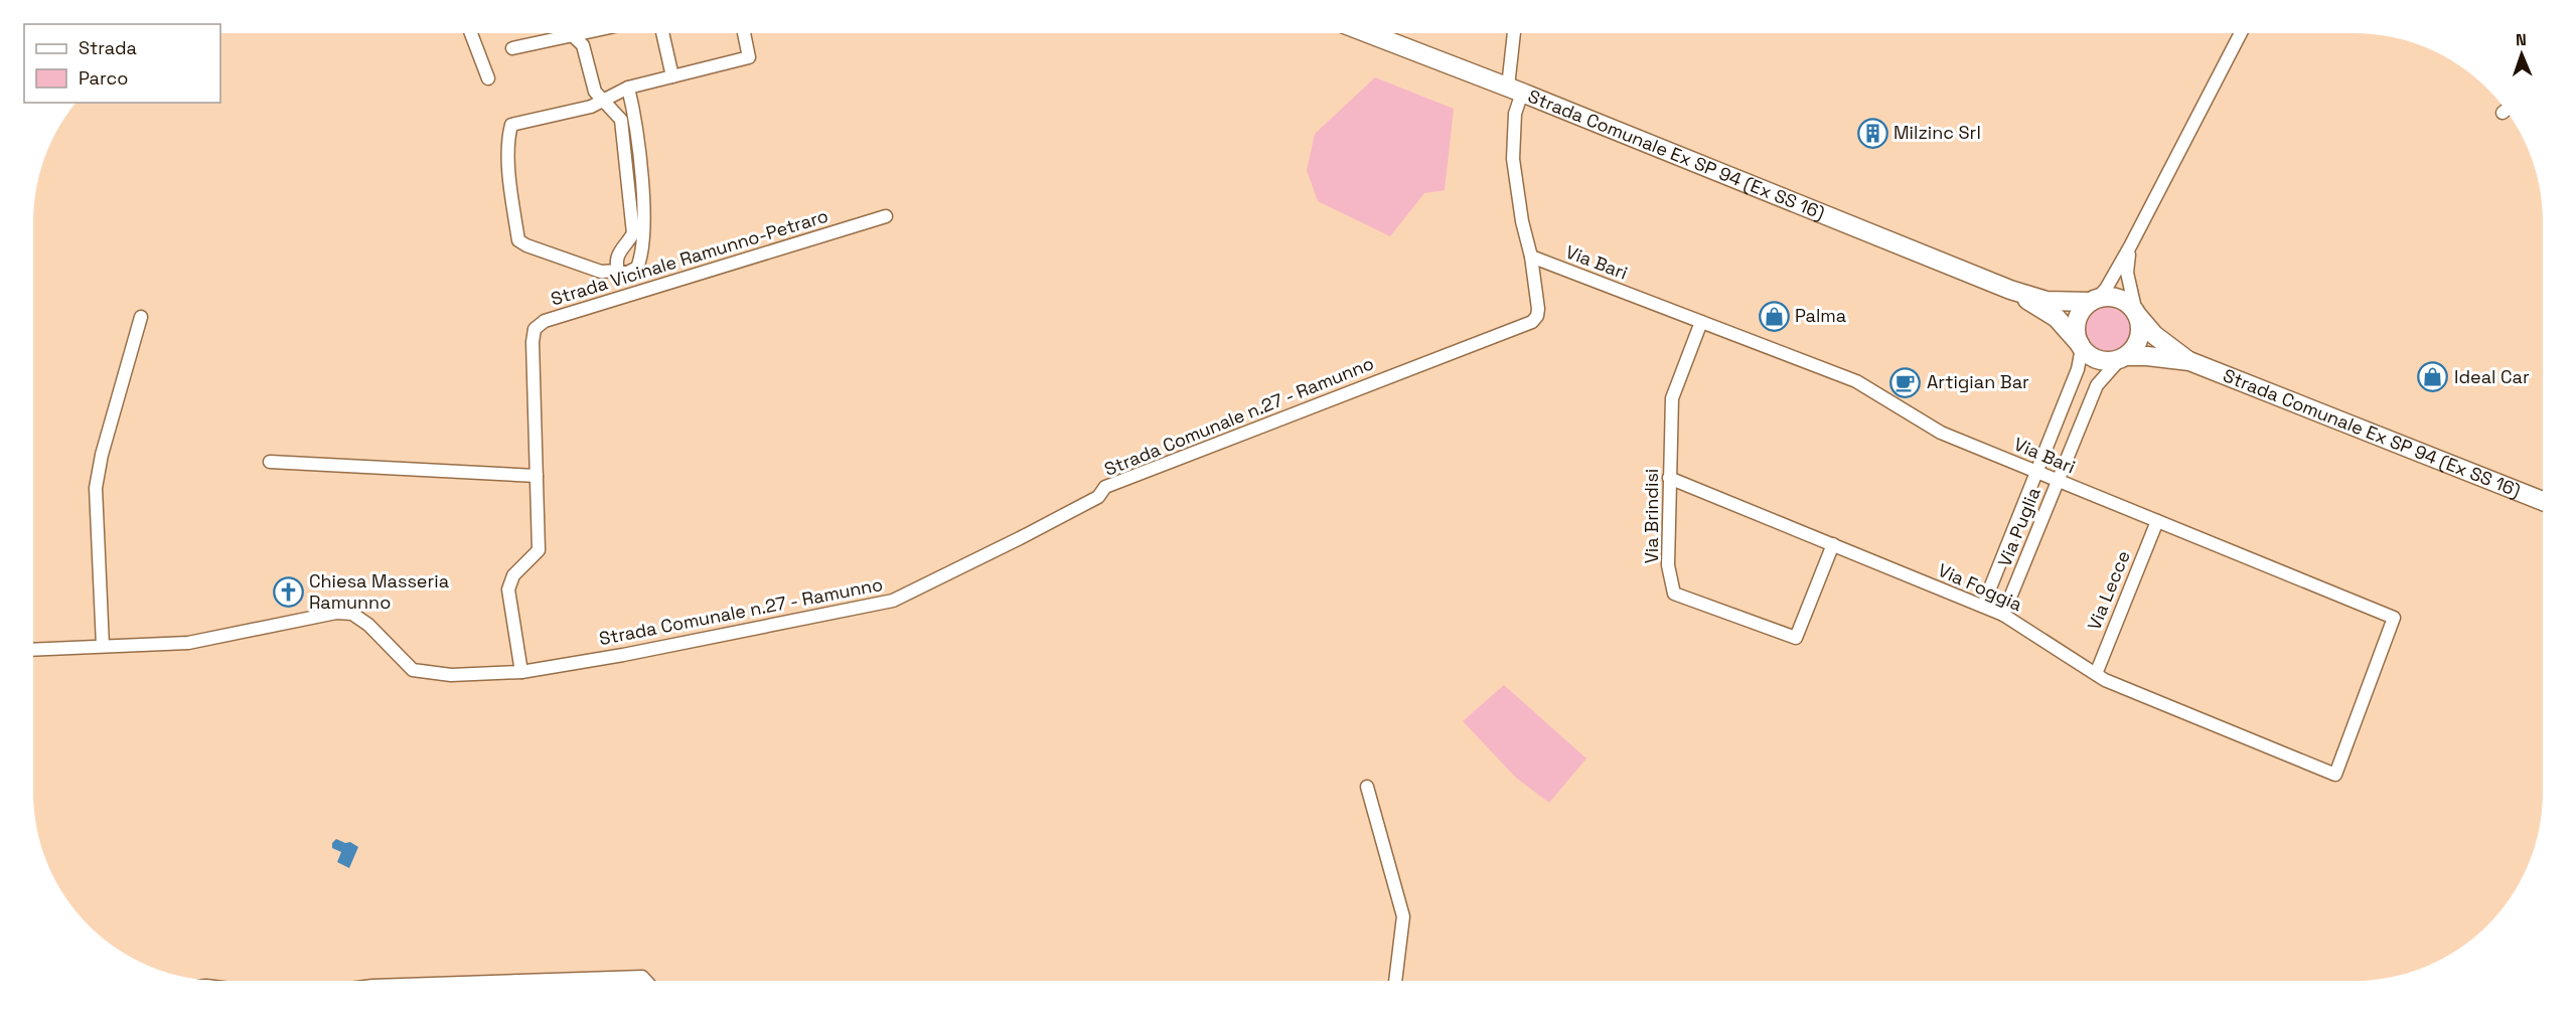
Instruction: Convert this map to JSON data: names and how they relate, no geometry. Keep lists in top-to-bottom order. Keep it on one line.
{"streets":{"main road":["Strada Comunale Ex SP 94 (Ex SS 16)"],"street":["Strada Vicinale Ramunno-Petraro","Via Bari","Strada Comunale n.27 - Ramunno","Via Brindisi","Via Puglia","Via Foggia","Via Lecce"]},"crossings":[["Strada Comunale Ex SP 94 (Ex SS 16)","Via Puglia"],["Strada Vicinale Ramunno-Petraro","Strada Comunale n.27 - Ramunno"],["Via Bari","Strada Comunale n.27 - Ramunno"],["Via Bari","Via Brindisi"],["Via Bari","Via Puglia"],["Via Bari","Via Foggia"],["Via Bari","Via Lecce"],["Via Brindisi","Via Foggia"],["Via Puglia","Via Foggia"],["Via Foggia","Via Lecce"]],"places":{"building":["Milzinc Srl"],"shop":["Palma","Ideal Car"],"cafe":["Artigian Bar"],"church":["Chiesa Masseria Ramunno"]},"legend":["Strada","Parco"],"north":"top"}
